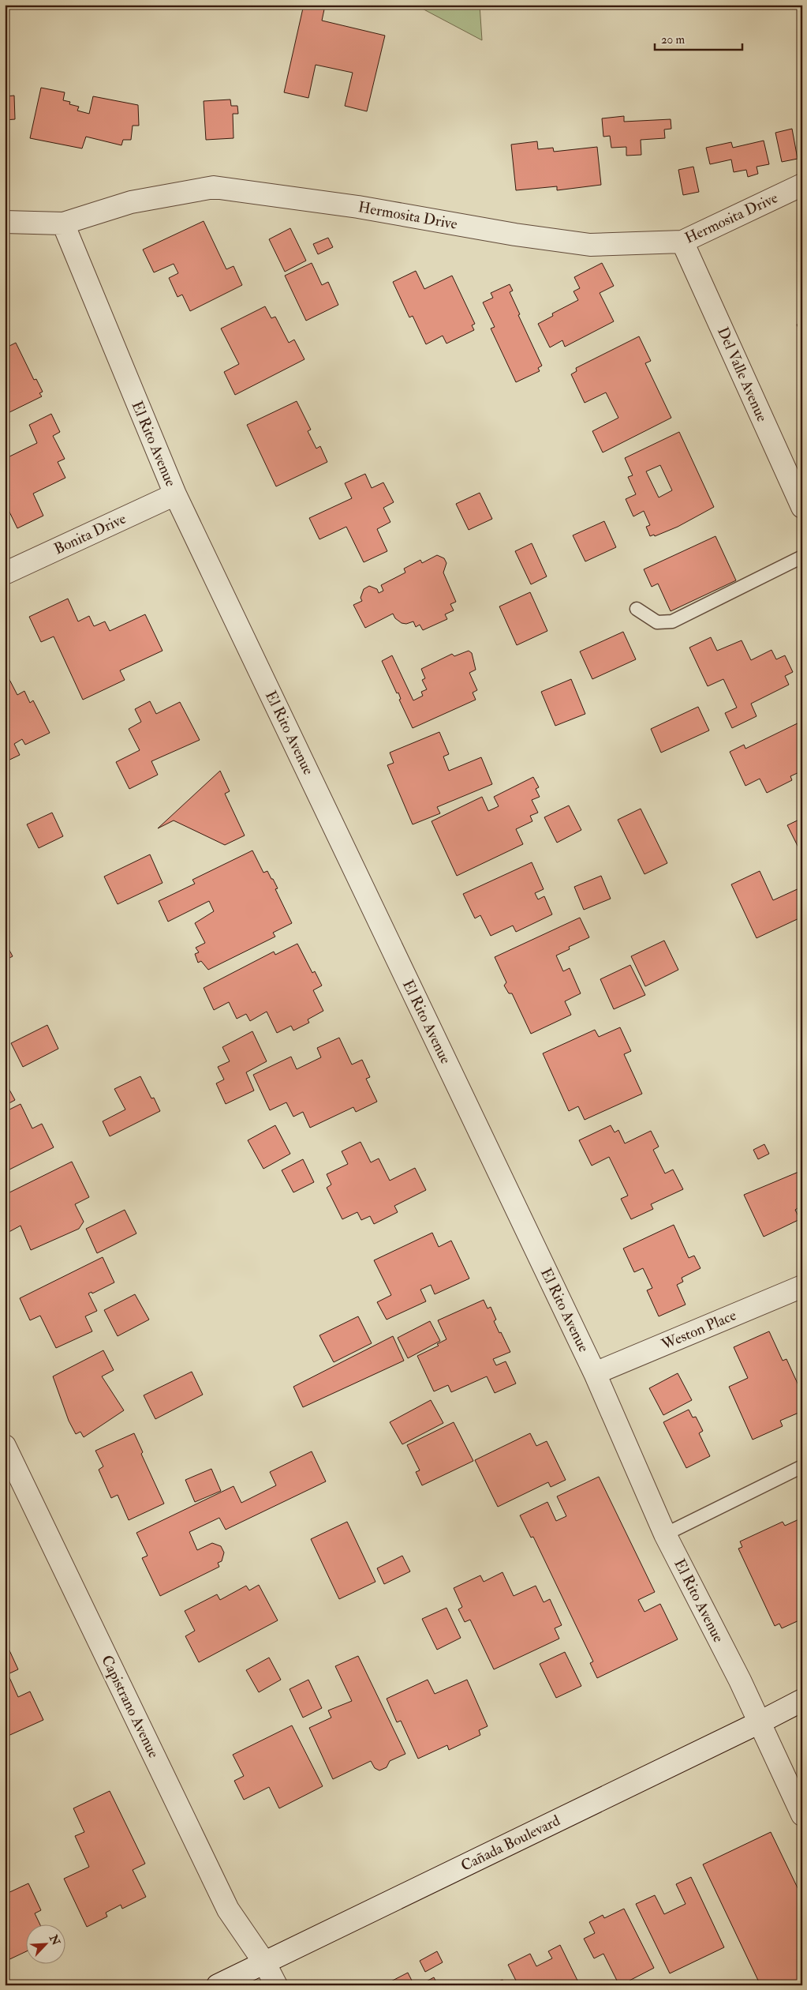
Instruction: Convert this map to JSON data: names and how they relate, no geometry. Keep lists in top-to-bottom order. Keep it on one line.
{"streets":{"street":["Hermosita Drive","Del Valle Avenue","El Rito Avenue","Bonita Drive","Weston Place","Capistrano Avenue","Cañada Boulevard"]},"crossings":[["Hermosita Drive","Del Valle Avenue"],["Hermosita Drive","El Rito Avenue"],["El Rito Avenue","Bonita Drive"],["El Rito Avenue","Weston Place"],["El Rito Avenue","Cañada Boulevard"],["Capistrano Avenue","Cañada Boulevard"]],"scale_bar":"20 m","north":"top right"}
